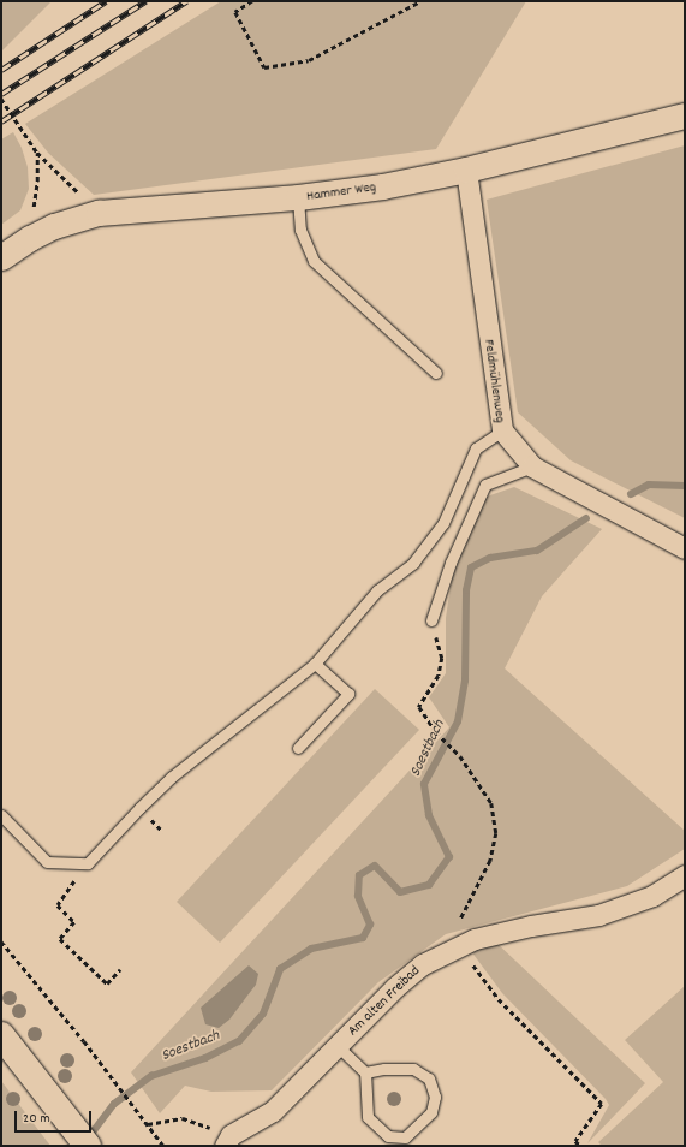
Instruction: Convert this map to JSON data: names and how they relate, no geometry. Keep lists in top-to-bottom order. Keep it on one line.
{"streets":{"street":["Hammer Weg","Feldmühlenweg","Am alten Freibad"]},"crossings":[["Hammer Weg","Feldmühlenweg"]],"water":["Soestbach"],"scale_bar":"20 m"}
